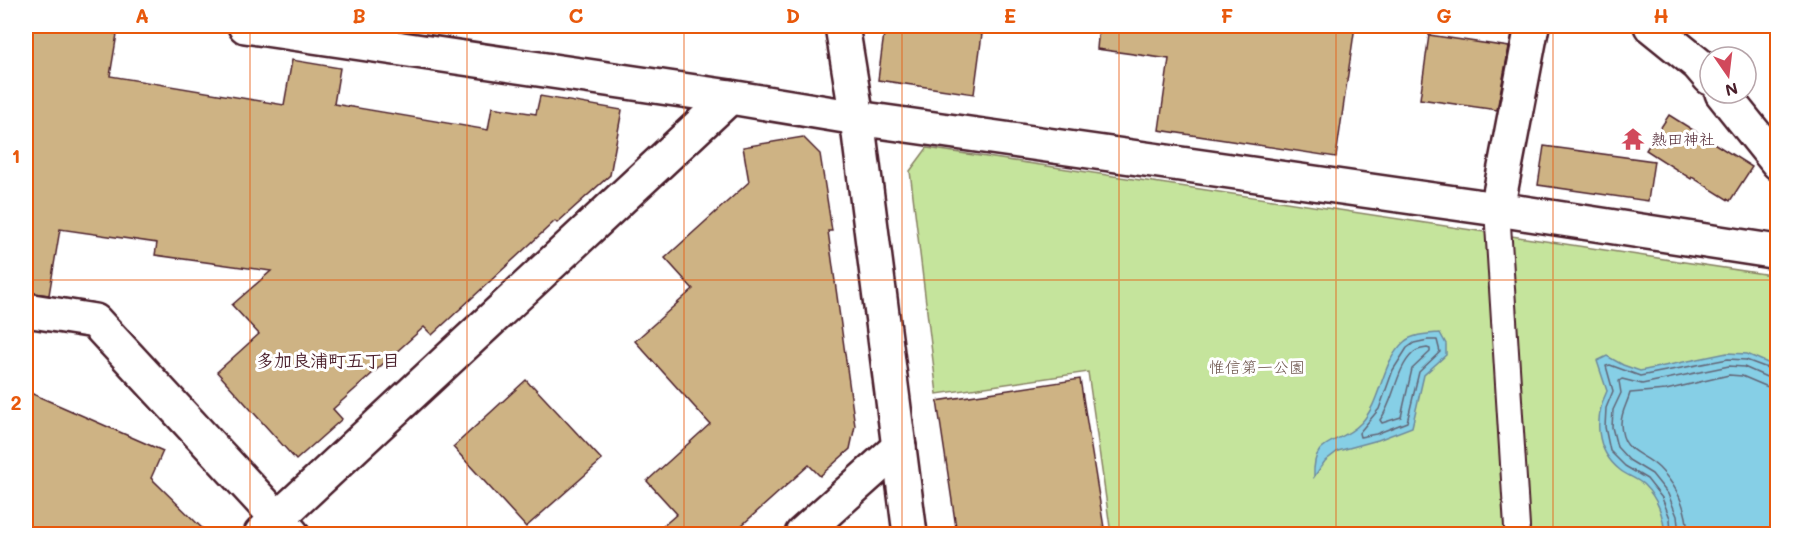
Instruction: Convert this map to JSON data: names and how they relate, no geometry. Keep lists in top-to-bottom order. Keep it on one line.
{"districts":["多加良浦町五丁目"],"parks":["惟信第一公園"],"places":{"temple":["熱田神社"]},"north":"bottom","grid":{"columns":["A","B","C","D","E","F","G","H"],"rows":["1","2"]}}
